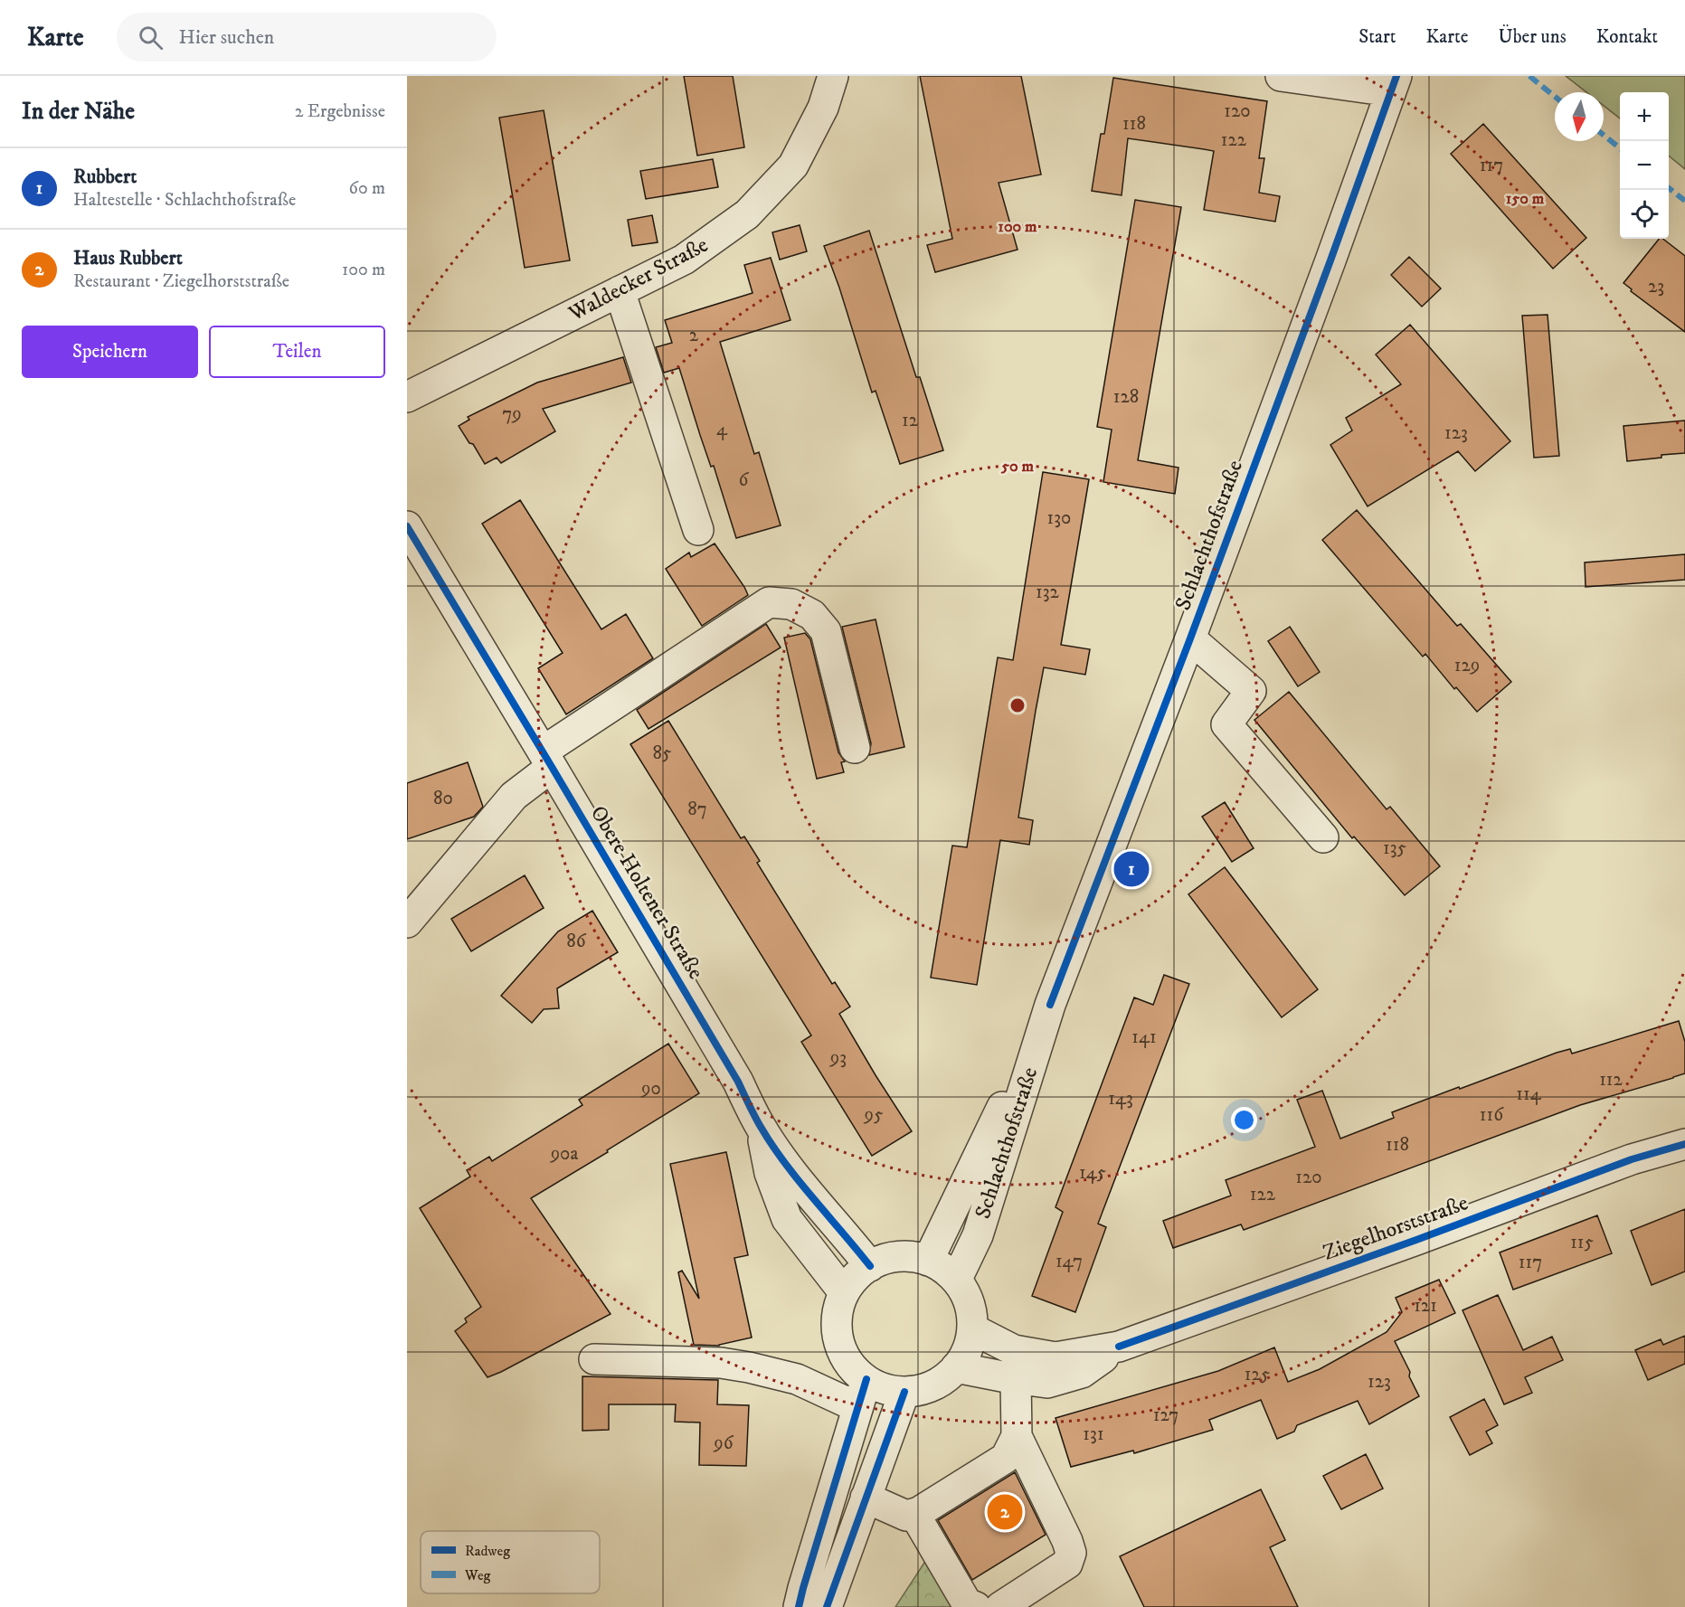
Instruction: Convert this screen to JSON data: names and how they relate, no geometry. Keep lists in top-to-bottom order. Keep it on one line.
{"streets":{"street":["Waldecker Straße","Schlachthofstraße","Obere Holtener Straße","Ziegelhorststraße"]},"crossings":[["Schlachthofstraße","Obere Holtener Straße"],["Schlachthofstraße","Ziegelhorststraße"],["Obere Holtener Straße","Ziegelhorststraße"]],"house_numbers":["120","118","122","117","23","2","128","79","12","4","123","6","130","132","129","85","80","87","135","86","141","93","112","90","114","143","95","116","118","90a","145","120","122","115","147","117","121","125","123","127","131","96"],"legend":["Radweg","Weg"],"north":"bottom","page":{"header":"Karte","search":"Hier suchen","nav":["Start","Karte","Über uns","Kontakt"],"heading":["In der Nähe","2 Ergebnisse"],"map_buttons":["+","−"],"list":[{"mark":"1","name":"Rubbert","note":"Haltestelle · Schlachthofstraße","value":"60 m"},{"mark":"2","name":"Haus Rubbert","note":"Restaurant · Ziegelhorststraße","value":"100 m"}],"buttons":["Speichern","Teilen"],"pins":["1","2"]},"rings":["150 m","100 m","50 m"]}
